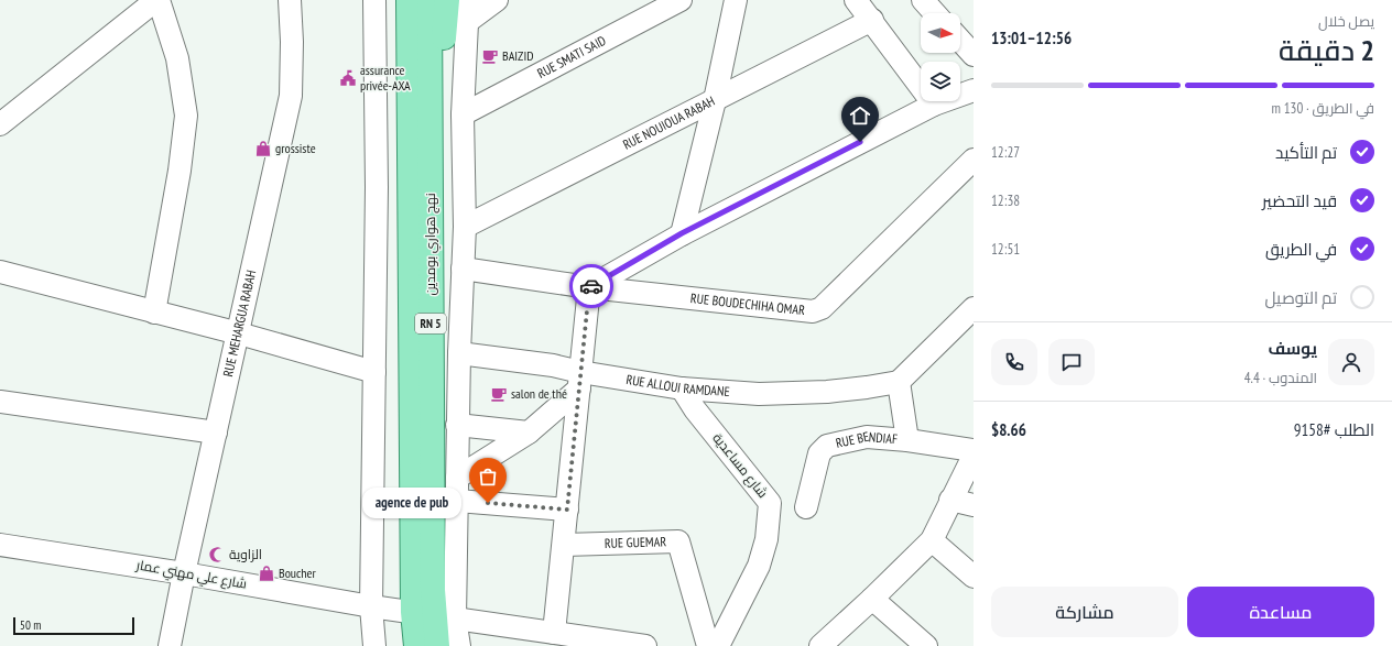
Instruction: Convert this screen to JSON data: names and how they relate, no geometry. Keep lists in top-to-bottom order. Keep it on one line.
{"streets":{"main road":["نهج هواري بومدين","RN 5"],"street":["RUE SMATI SAID","RUE NOUIOUA RABAH","RUE BOUDECHIHA OMAR","RUE MEHARGUA RABAH","RUE ALLOUI RAMDANE","RUE BENDIAF","شارع مساعدية","RUE GUEMAR","شارع علي مهني عمار"]},"crossings":[["نهج هواري بومدين","شارع علي مهني عمار"],["RUE MEHARGUA RABAH","شارع علي مهني عمار"],["RUE ALLOUI RAMDANE","شارع مساعدية"]],"places":{"cafe":["BAIZID","salon de thé"],"public building":["assurance privée-AXA"],"shop":["grossiste","Boucher"],"other":["agence de pub"],"mosque":["الزاوية"]},"scale_bar":"50 m","north":"right","page":{"heading":["2 دقيقة","يصل خلال","12:56–13:01"],"panel":["يوسف","المندوب · 4.4","الطلب #9158","$8.66"],"bar":"في الطريق · 130 m","list":[["تم التأكيد","12:27"],["قيد التحضير","12:38"],["في الطريق","12:51"],"تم التوصيل"],"bubble":"agence de pub","buttons":["مساعدة","مشاركة"],"scale":"50 m"}}
